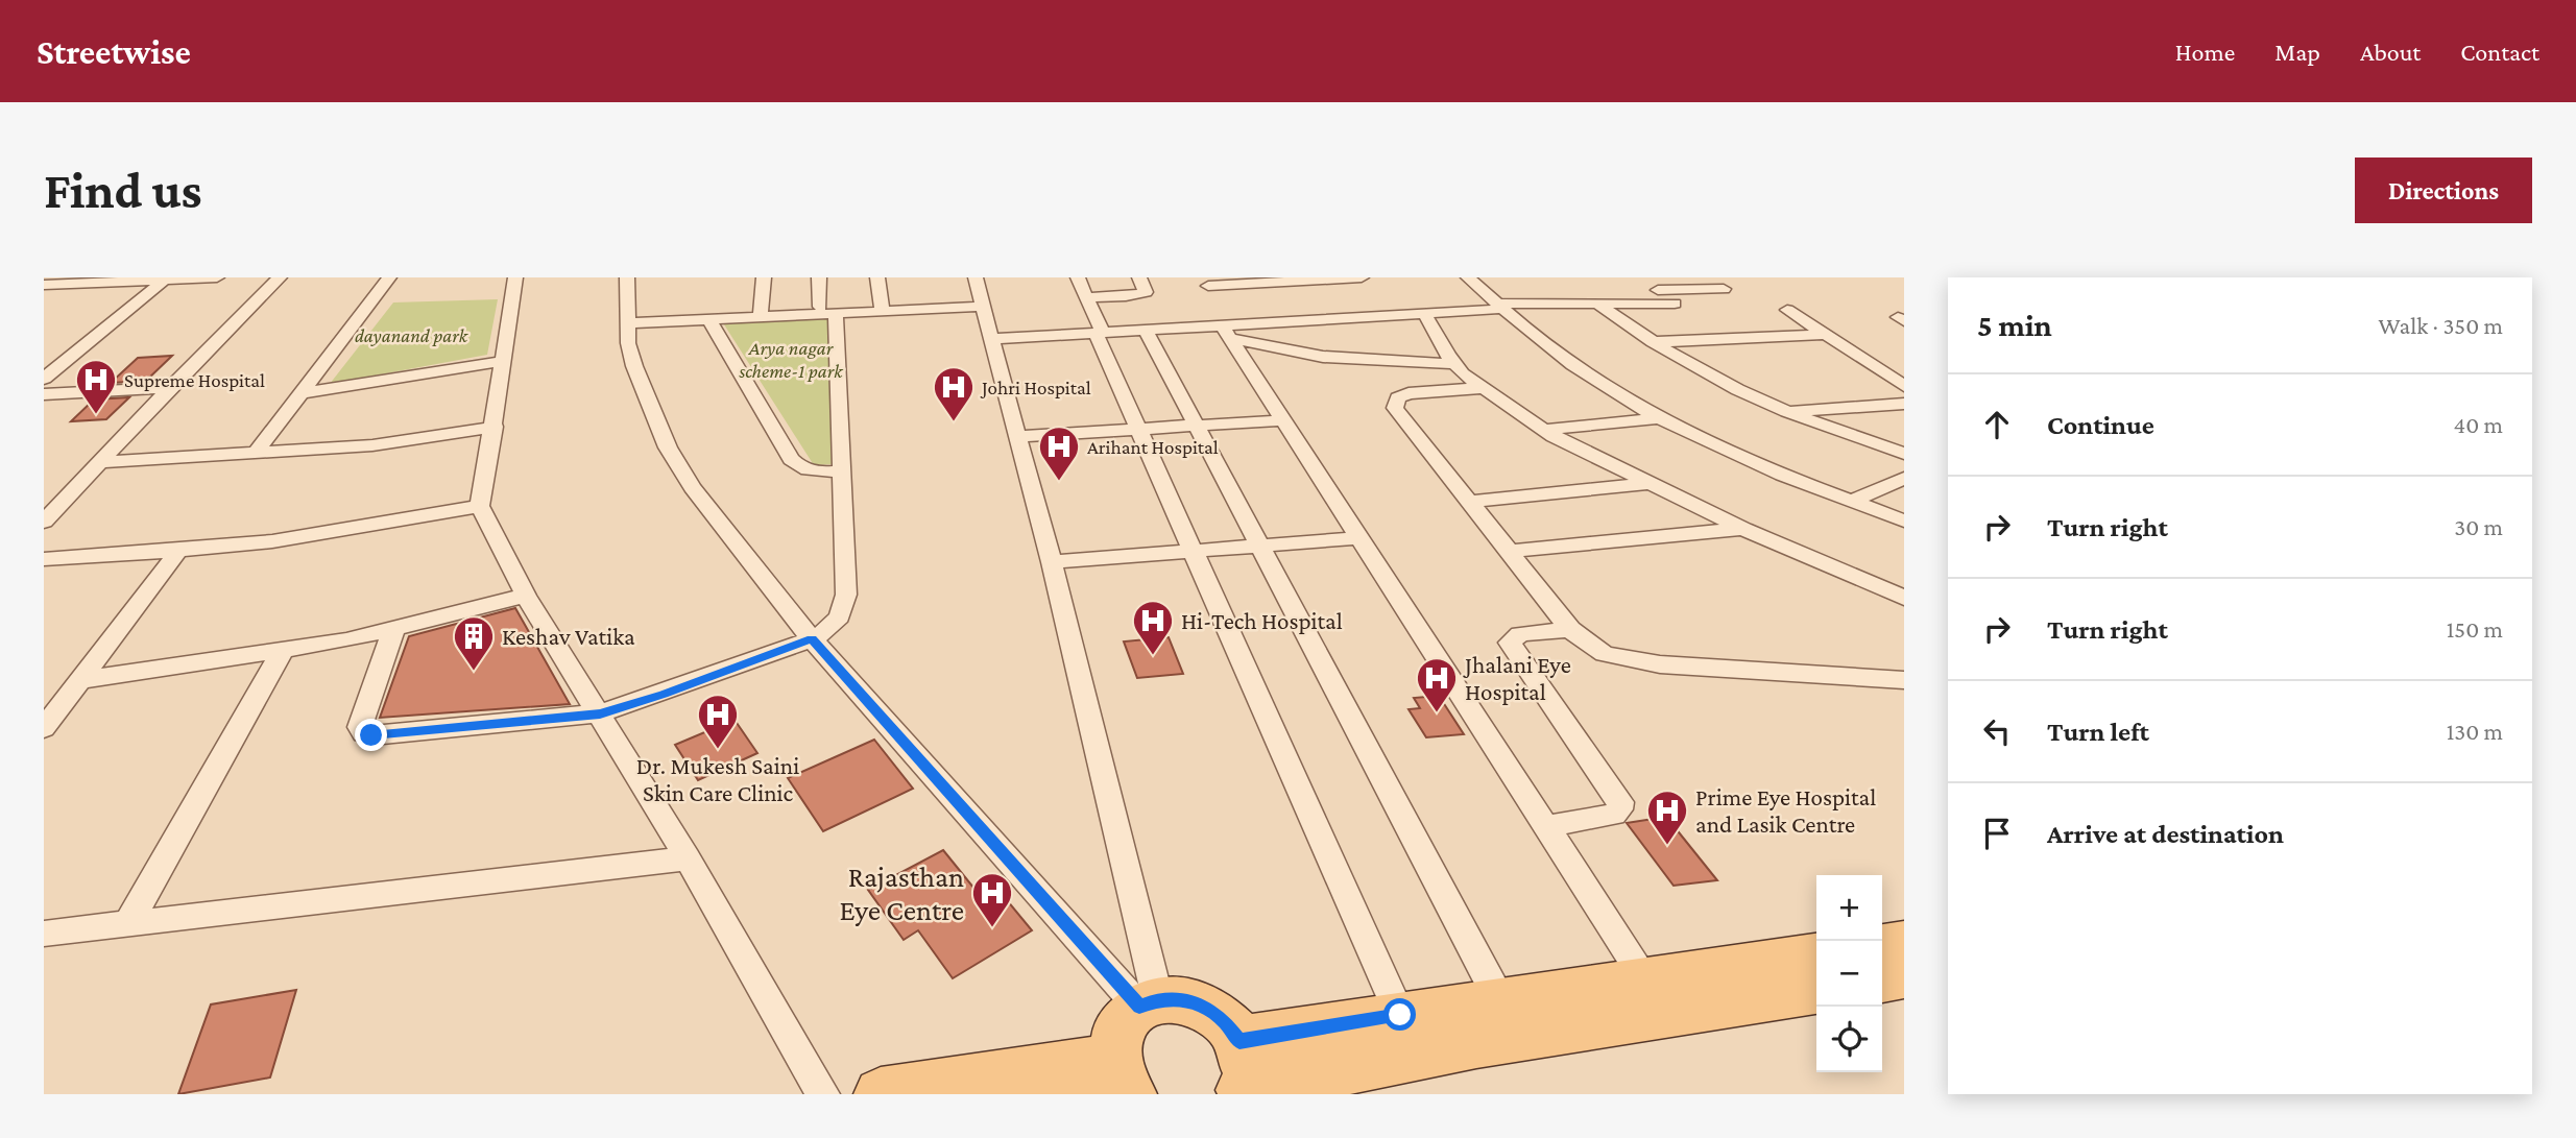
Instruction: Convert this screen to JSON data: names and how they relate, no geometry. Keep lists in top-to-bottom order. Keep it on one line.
{"parks":["dayanand park","Arya nagar scheme-1 park"],"places":{"hospital":["Supreme Hospital","Johri Hospital","Arihant Hospital","Hi-Tech Hospital","Jhalani Eye Hospital","Dr. Mukesh Saini Skin Care Clinic","Prime Eye Hospital and Lasik Centre","Rajasthan Eye Centre"],"building":["Keshav Vatika"]},"page":{"header":"Streetwise","nav":["Home","Map","About","Contact"],"buttons":"Directions","title":"Find us","heading":["5 min","Walk · 350 m"],"list":[["Continue","40 m"],["Turn right","30 m"],["Turn right","150 m"],["Turn left","130 m"],"Arrive at destination"],"map_buttons":["+","−"]}}
